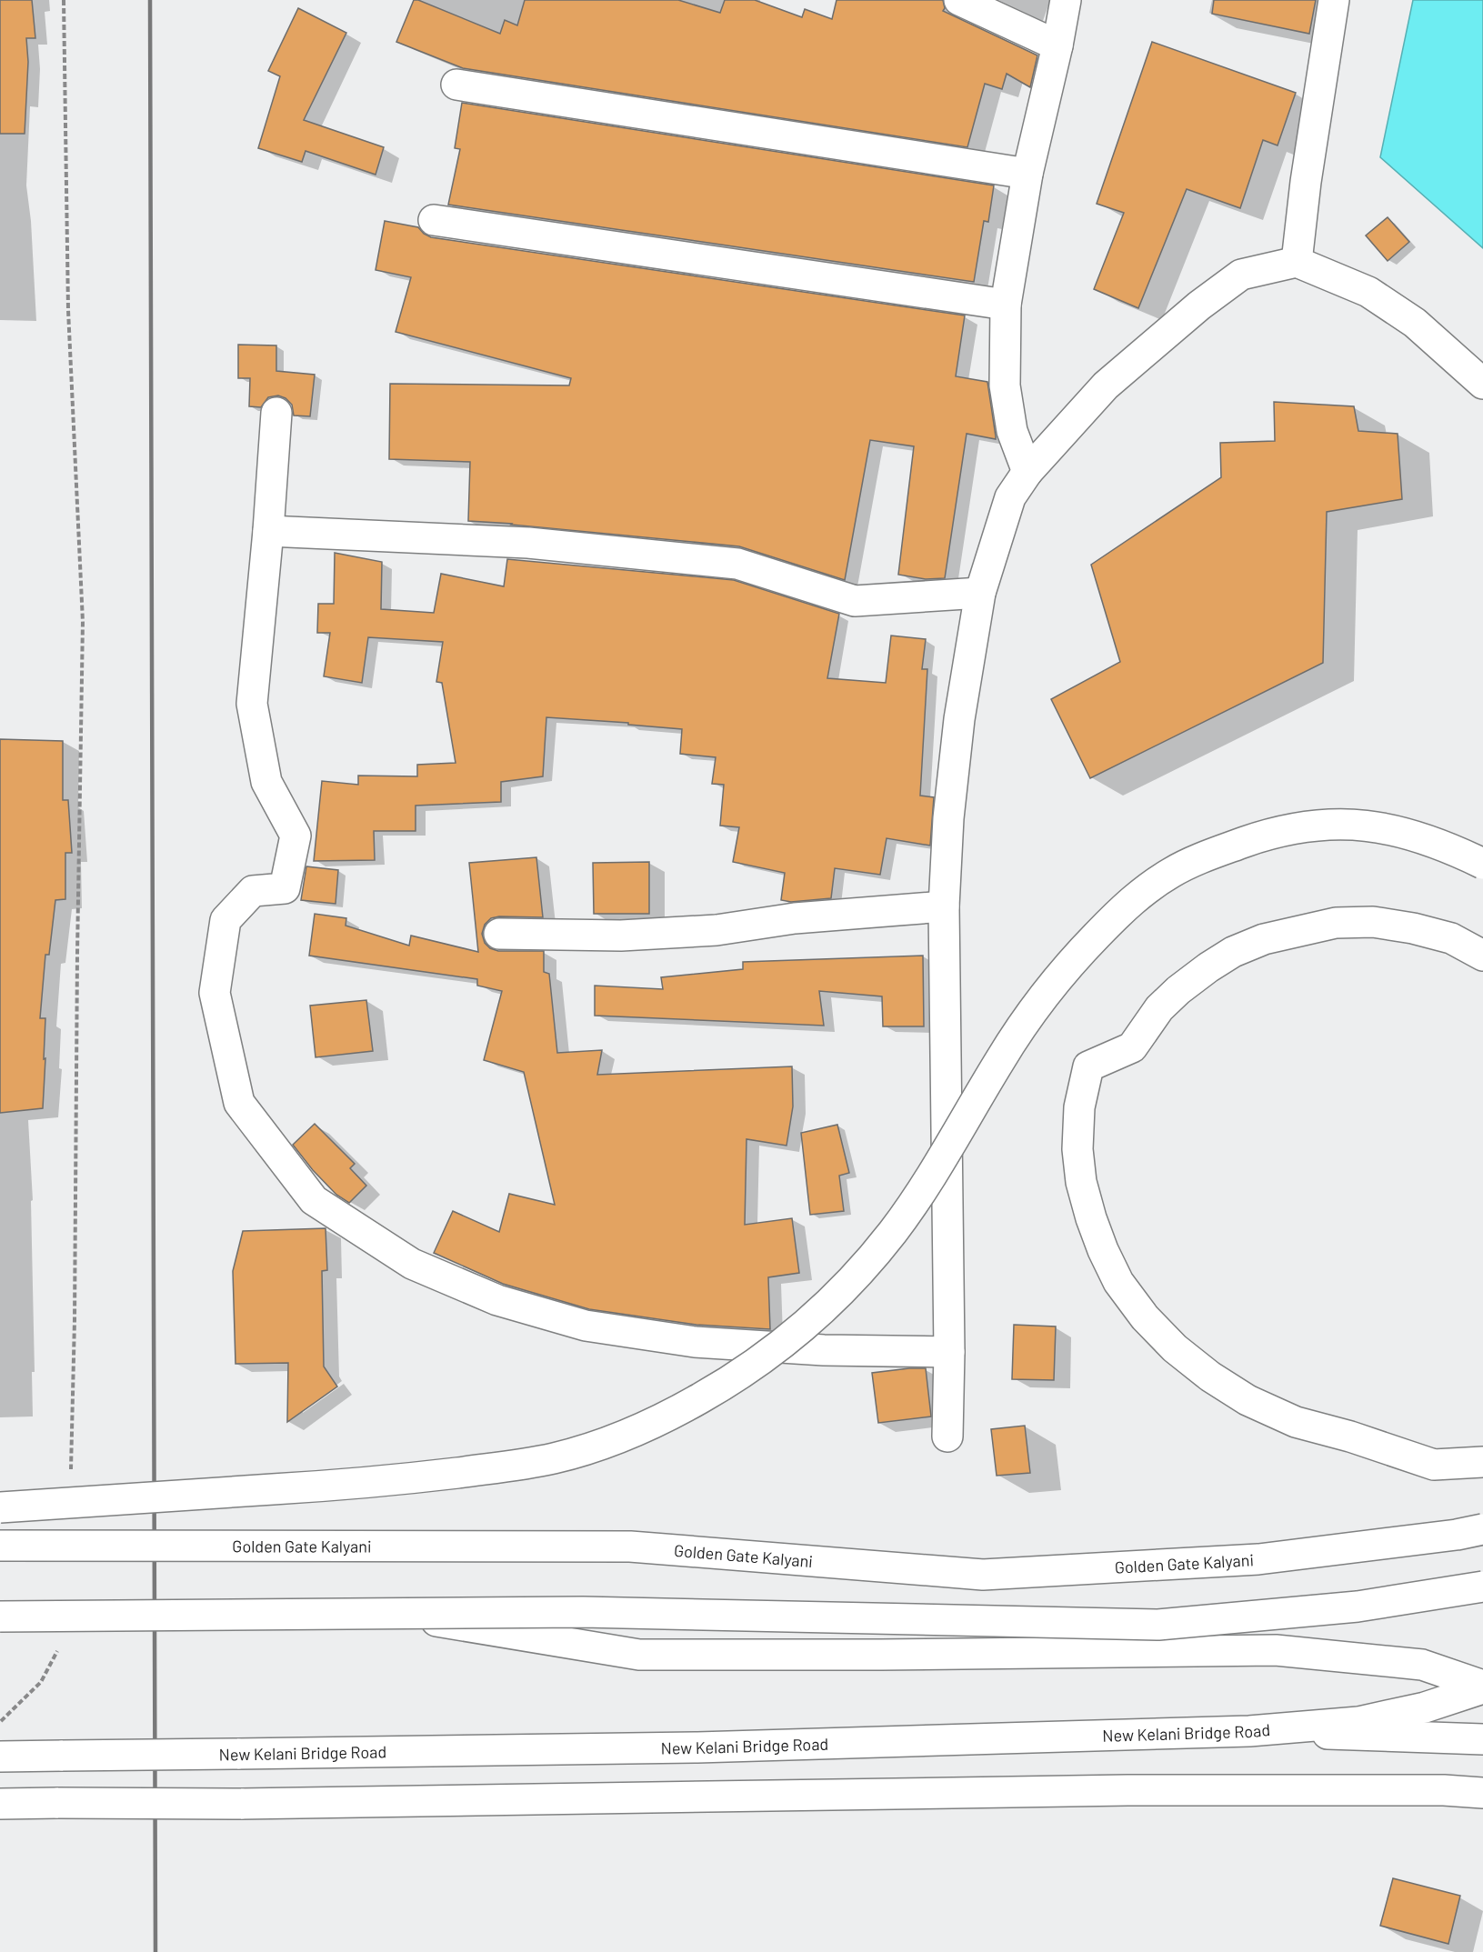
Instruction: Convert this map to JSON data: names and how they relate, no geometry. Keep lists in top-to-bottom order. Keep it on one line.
{"streets":{"main road":["Golden Gate Kalyani","New Kelani Bridge Road"]}}
